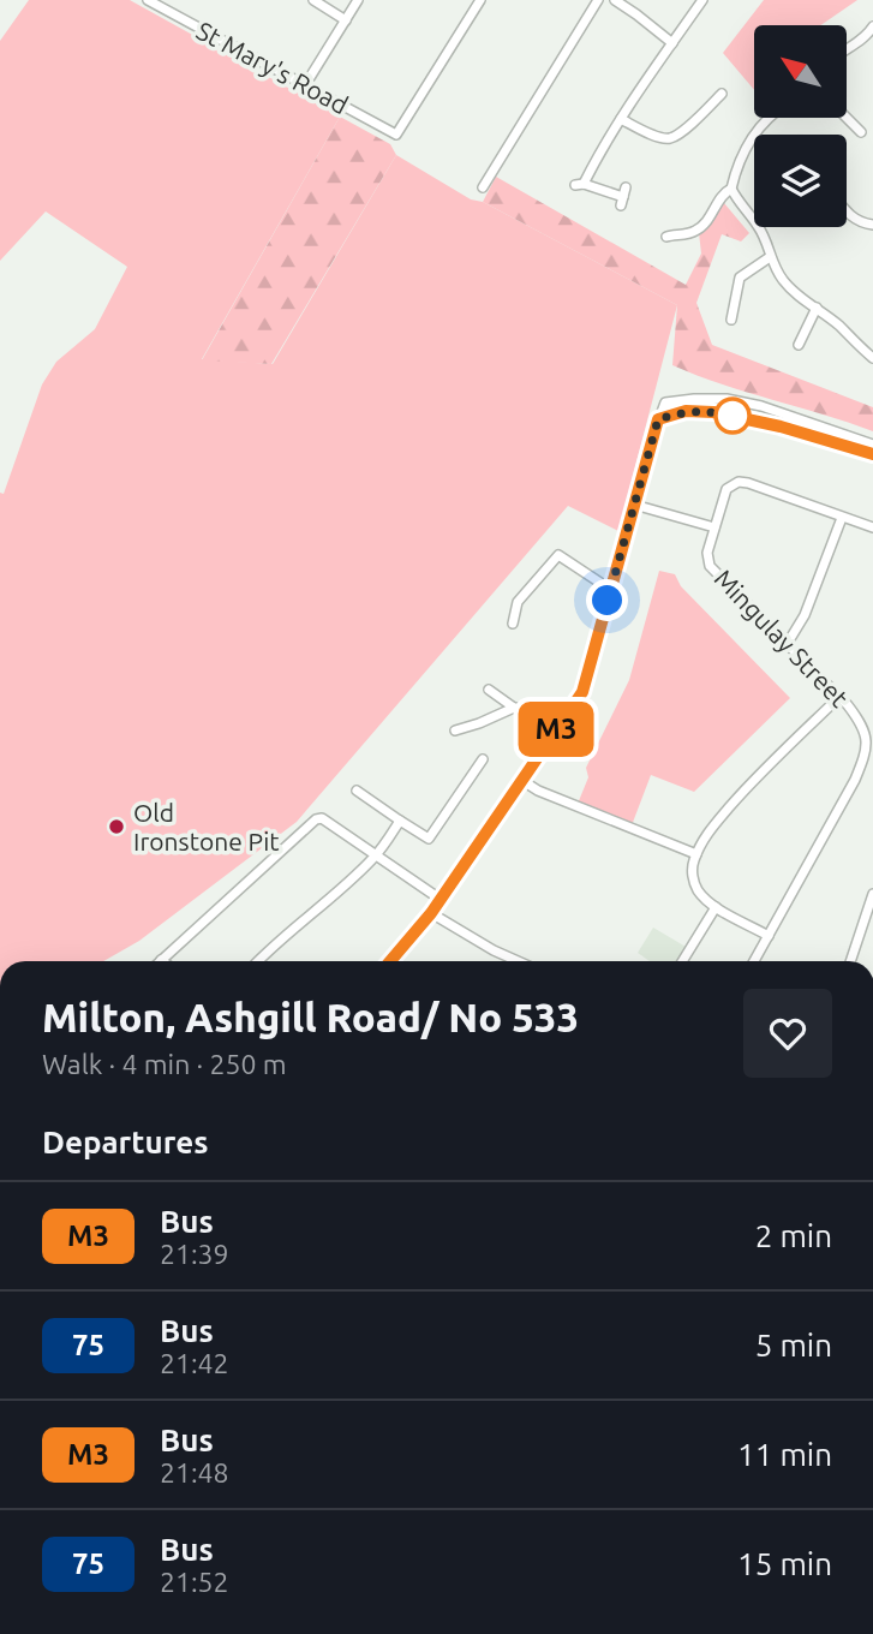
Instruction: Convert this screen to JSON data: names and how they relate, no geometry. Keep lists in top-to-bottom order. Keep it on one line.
{"streets":{"street":["St Mary's Road","Mingulay Street"]},"places":["Old Ironstone Pit"],"lines":["bus line M3"],"north":"top left","page":{"on_map":"M3","heading":[["Milton, Ashgill Road/ No 533","Walk · 4 min · 250 m"],"Departures"],"list":[{"mark":"M3","name":"Bus","note":"21:39","value":"2 min"},{"mark":"75","name":"Bus","note":"21:42","value":"5 min"},{"mark":"M3","name":"Bus","note":"21:48","value":"11 min"},{"mark":"75","name":"Bus","note":"21:52","value":"15 min"}]}}
